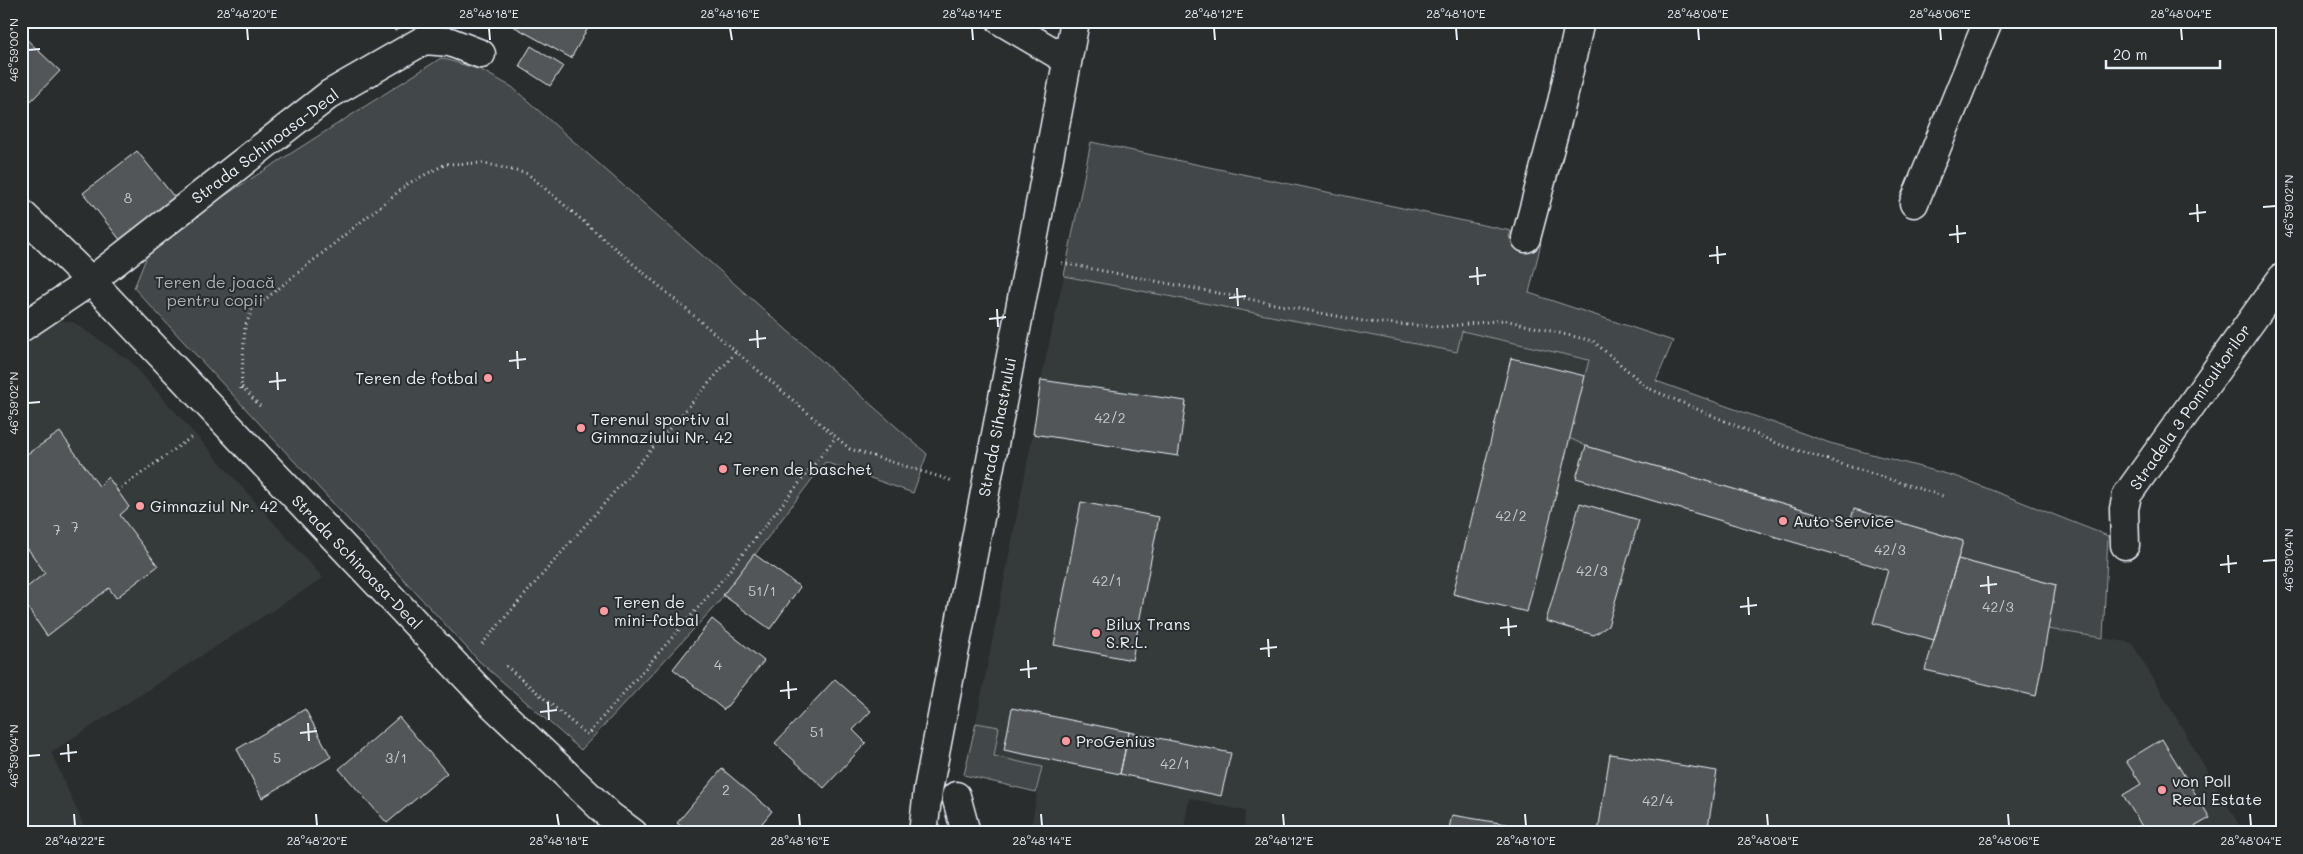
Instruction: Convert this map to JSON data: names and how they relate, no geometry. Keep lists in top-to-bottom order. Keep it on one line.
{"streets":{"street":["Strada Schinoasa-Deal","Stradela 3 Pomicultorilor","Strada Sihastrului"]},"parks":["Teren de joacă pentru copii"],"places":["Teren de fotbal","Terenul sportiv al Gimnaziului Nr. 42","Teren de baschet","Gimnaziul Nr. 42","Auto Service","Teren de mini-fotbal","Bilux Trans S.R.L.","ProGenius","von Poll Real Estate"],"house_numbers":["8","42/2","42/2","7","7","42/3","42/3","42/1","51/1","42/3","4","51","5","3/1","42/1","2","42/4"],"scale_bar":"20 m","coordinates":["28°48'20\"E","28°48'18\"E","28°48'16\"E","28°48'14\"E","28°48'12\"E","28°48'10\"E","28°48'08\"E","28°48'06\"E","28°48'04\"E","46°59'00\"N","46°59'02\"N","46°59'04\"N","28°48'22\"E"]}
